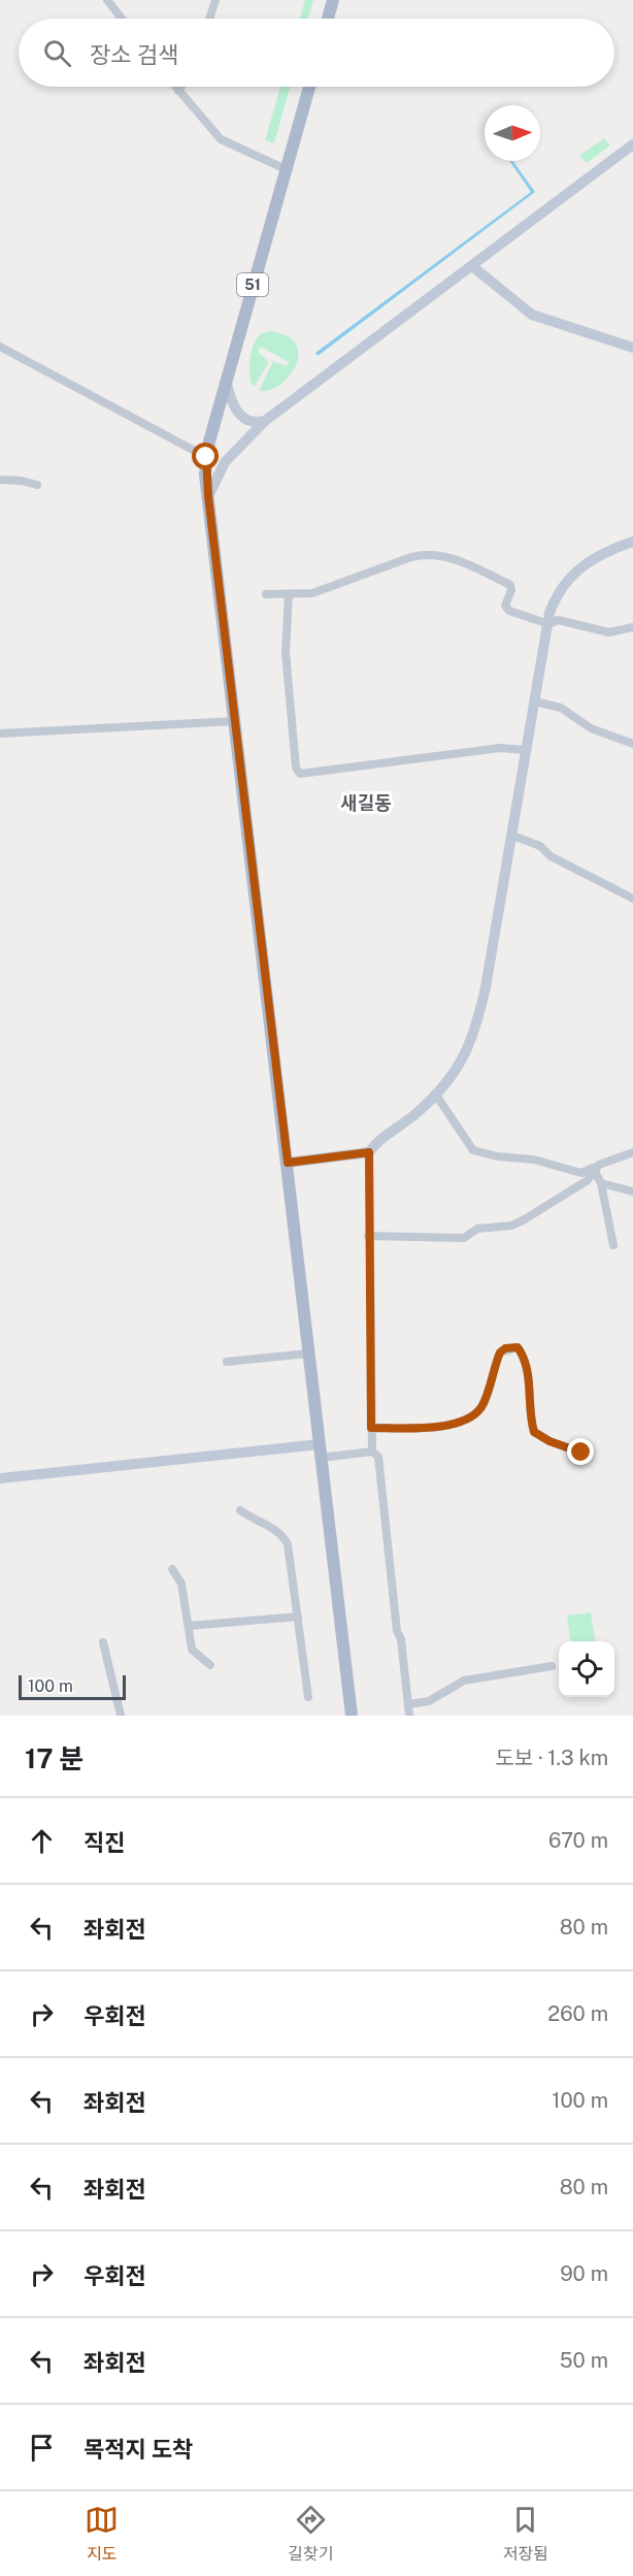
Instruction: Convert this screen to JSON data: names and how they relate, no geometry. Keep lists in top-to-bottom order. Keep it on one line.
{"streets":{"main road":["51"]},"districts":["새길동"],"scale_bar":"100 m","north":"right","page":{"search":"장소 검색","scale":"100 m","heading":["17 분","도보 · 1.3 km"],"list":[["직진","670 m"],["좌회전","80 m"],["우회전","260 m"],["좌회전","100 m"],["좌회전","80 m"],["우회전","90 m"],["좌회전","50 m"],"목적지 도착"],"nav":["지도","길찾기","저장됨"]}}
